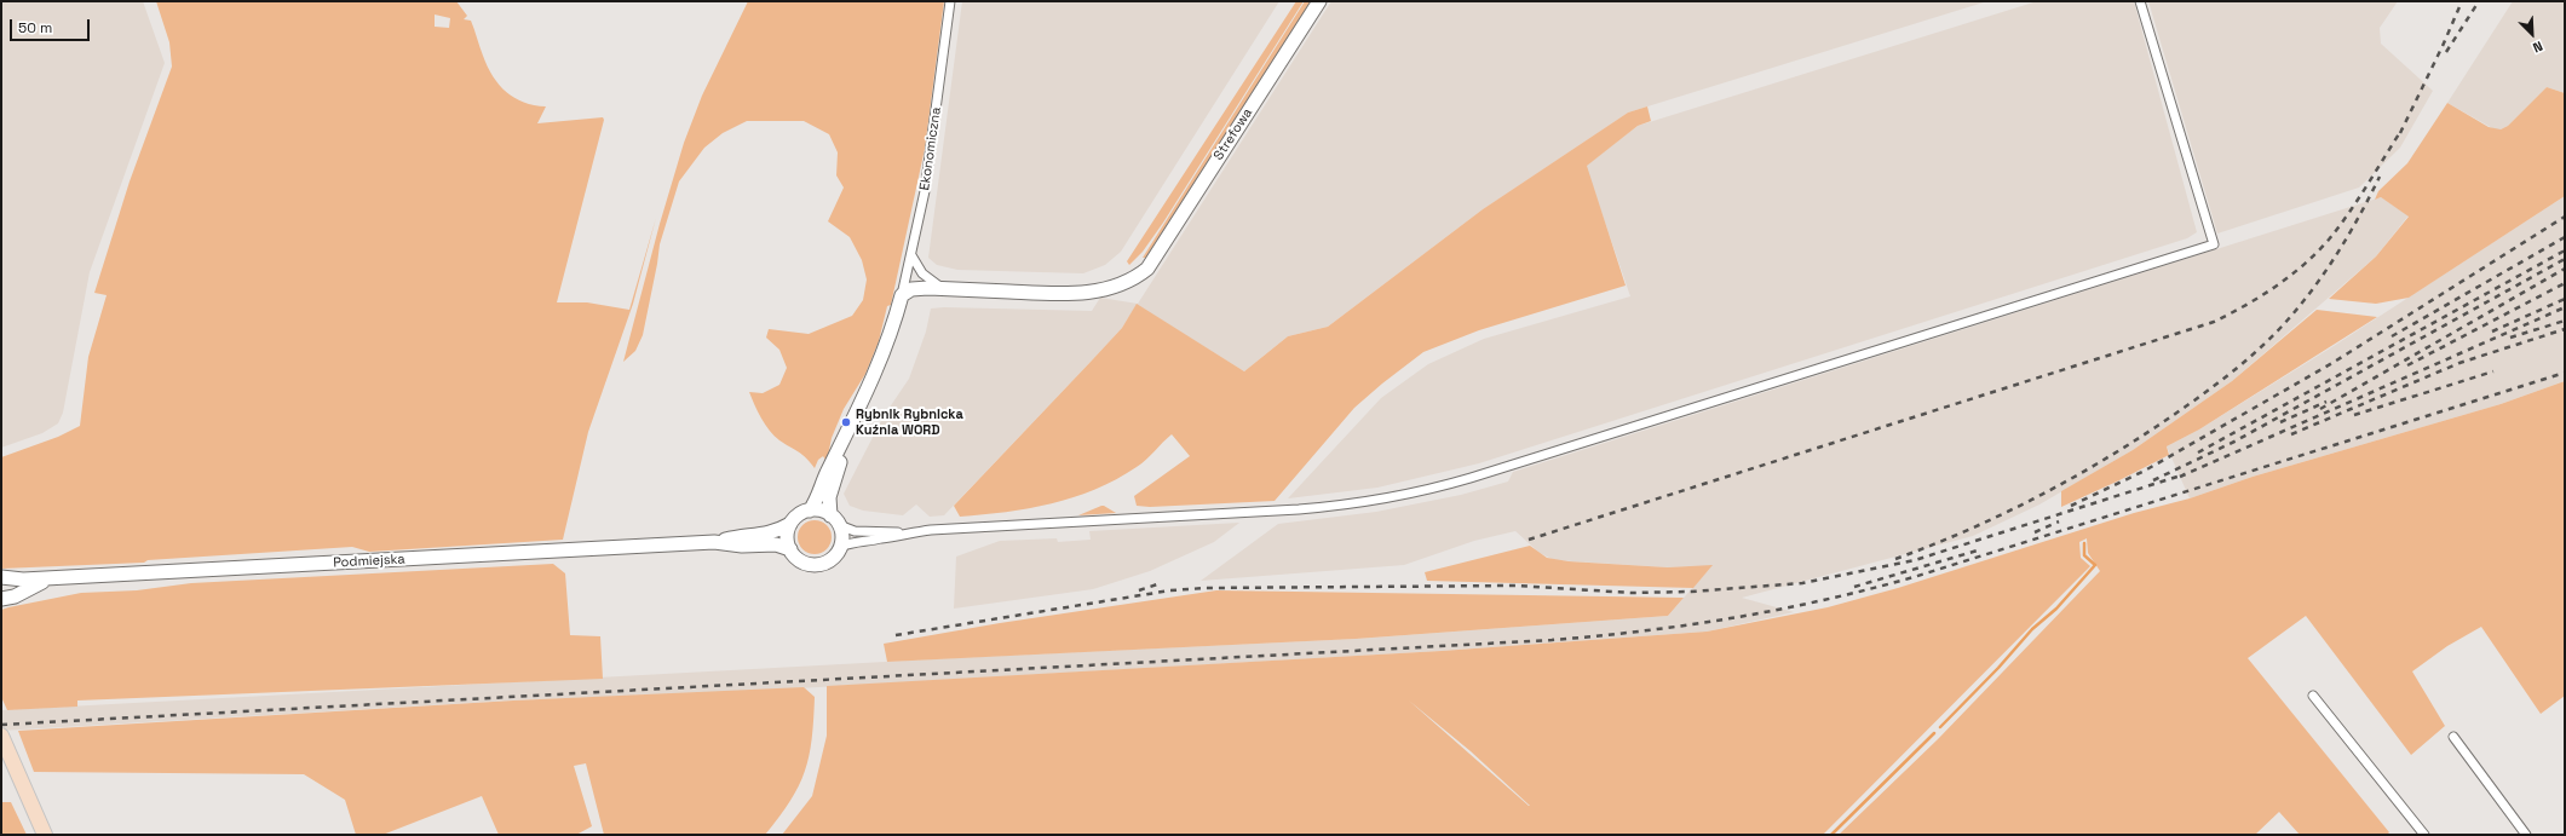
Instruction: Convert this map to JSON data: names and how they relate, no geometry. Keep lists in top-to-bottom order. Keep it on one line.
{"streets":{"street":["Strefowa","Ekonomiczna","Podmiejska"]},"crossings":[["Ekonomiczna","Podmiejska"]],"places":["Rybnik Rybnicka Kuźnia WORD"],"scale_bar":"50 m","north":"bottom right"}
